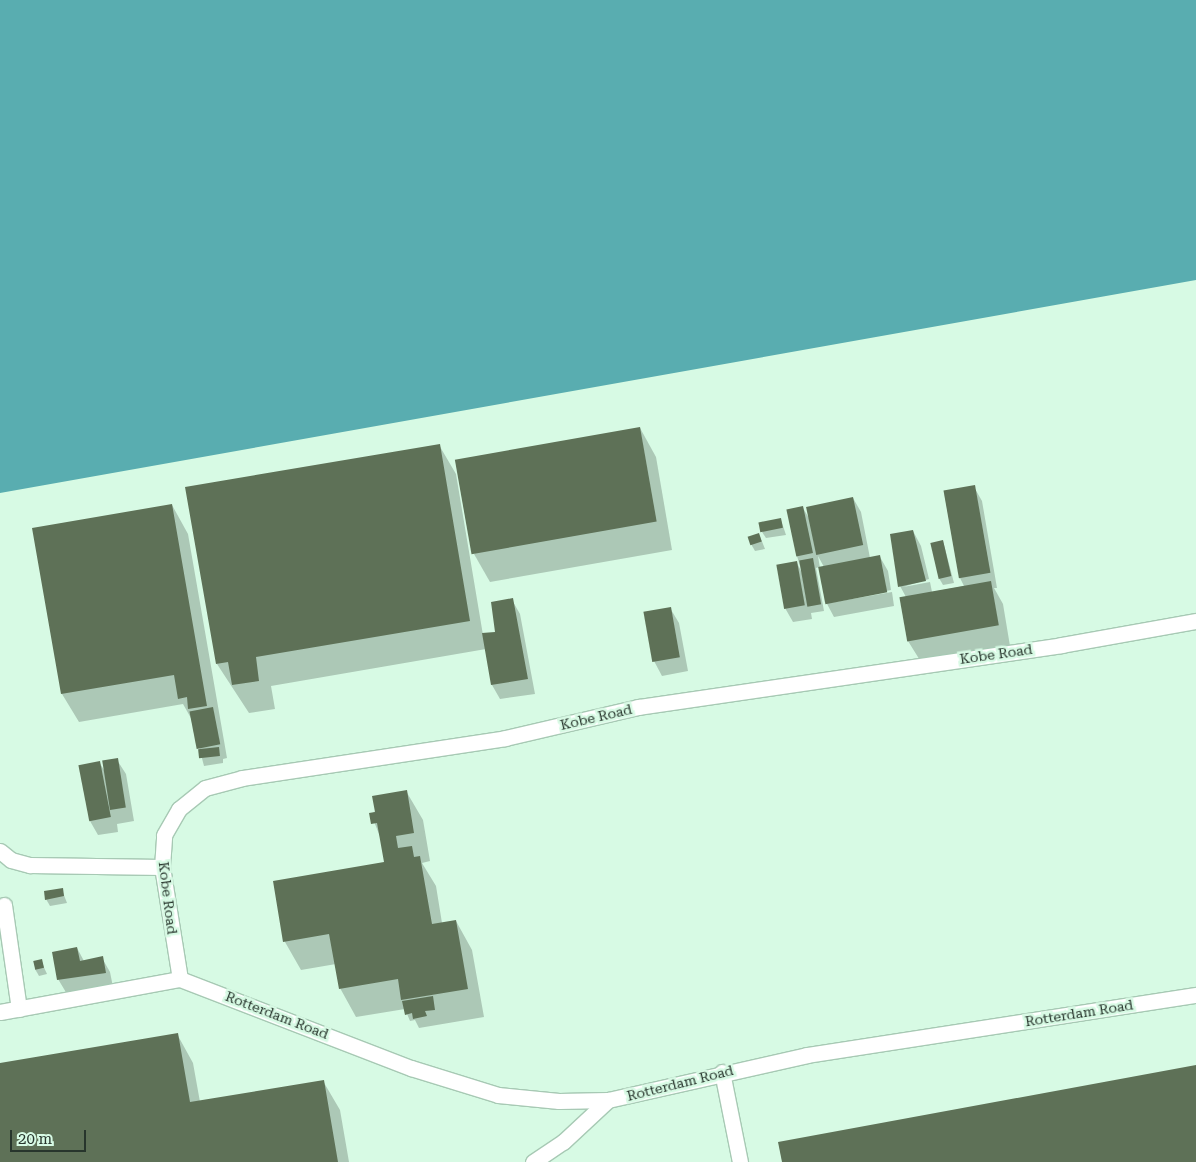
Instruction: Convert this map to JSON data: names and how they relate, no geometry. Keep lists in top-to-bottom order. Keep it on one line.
{"streets":{"lane":["Kobe Road","Rotterdam Road"]},"crossings":[["Kobe Road","Rotterdam Road"]],"scale_bar":"20 m"}
